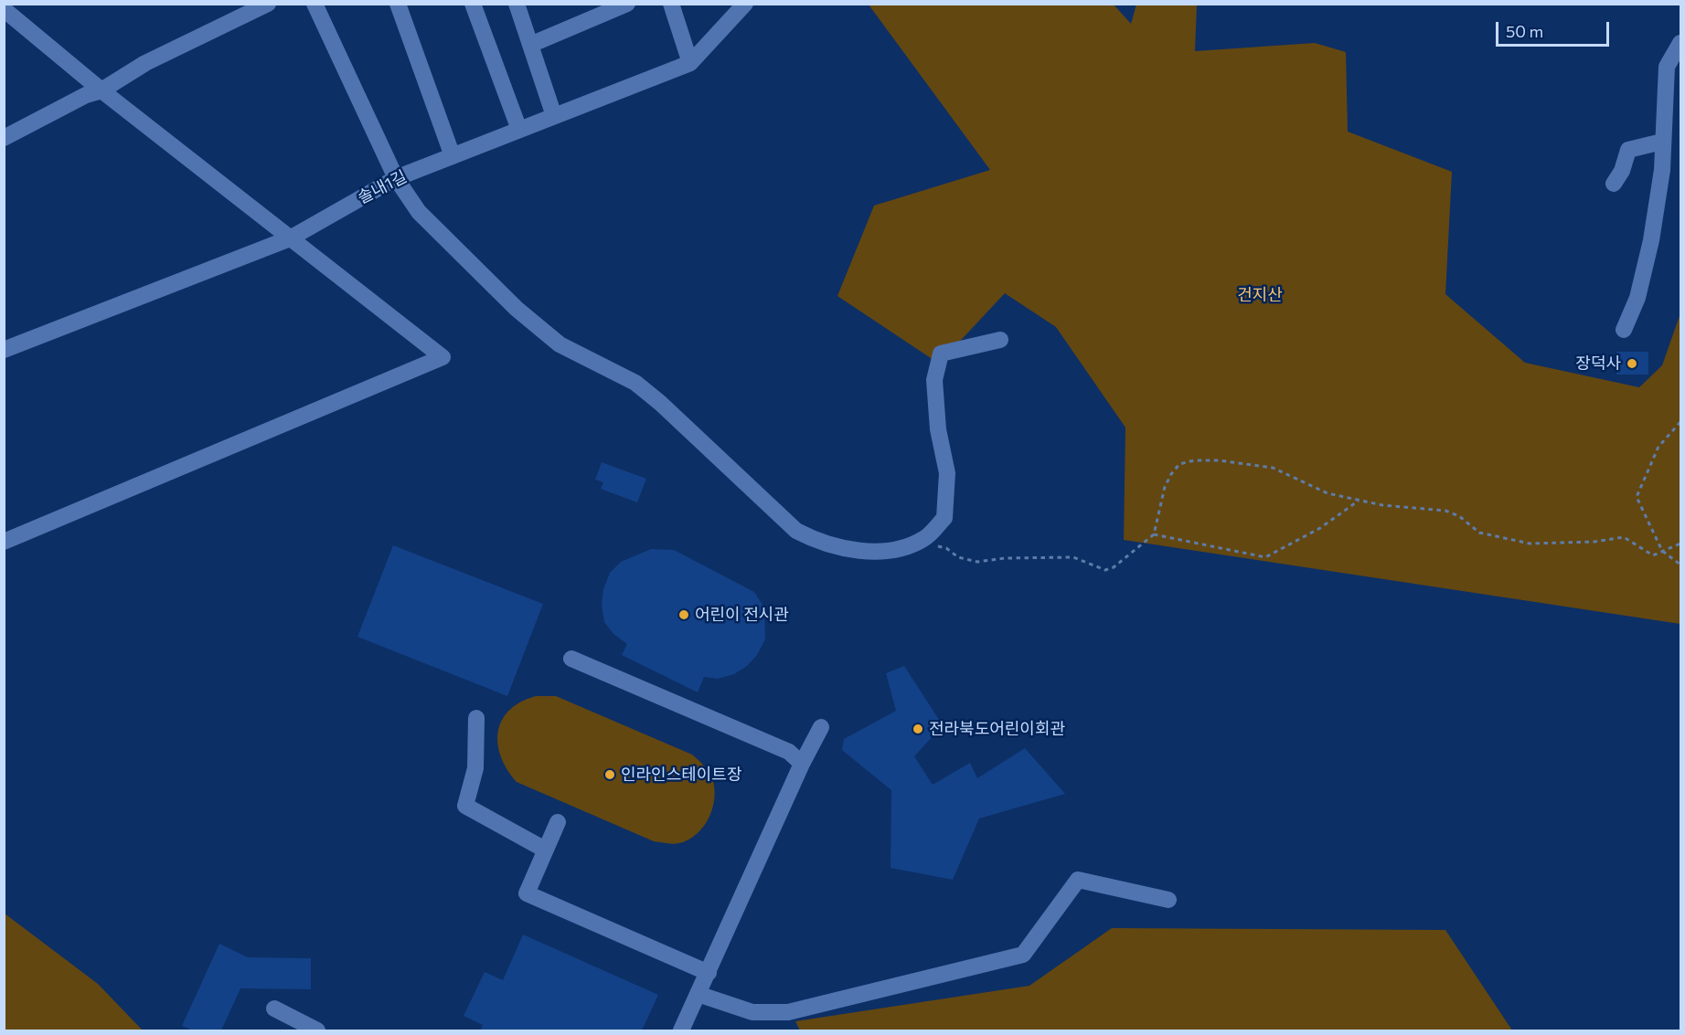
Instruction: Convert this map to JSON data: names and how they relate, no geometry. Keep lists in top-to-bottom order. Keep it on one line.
{"streets":{"street":["솔내1길"]},"parks":["건지산"],"places":["장덕사","어린이 전시관","전라북도어린이회관","인라인스테이트장"],"scale_bar":"50 m"}
